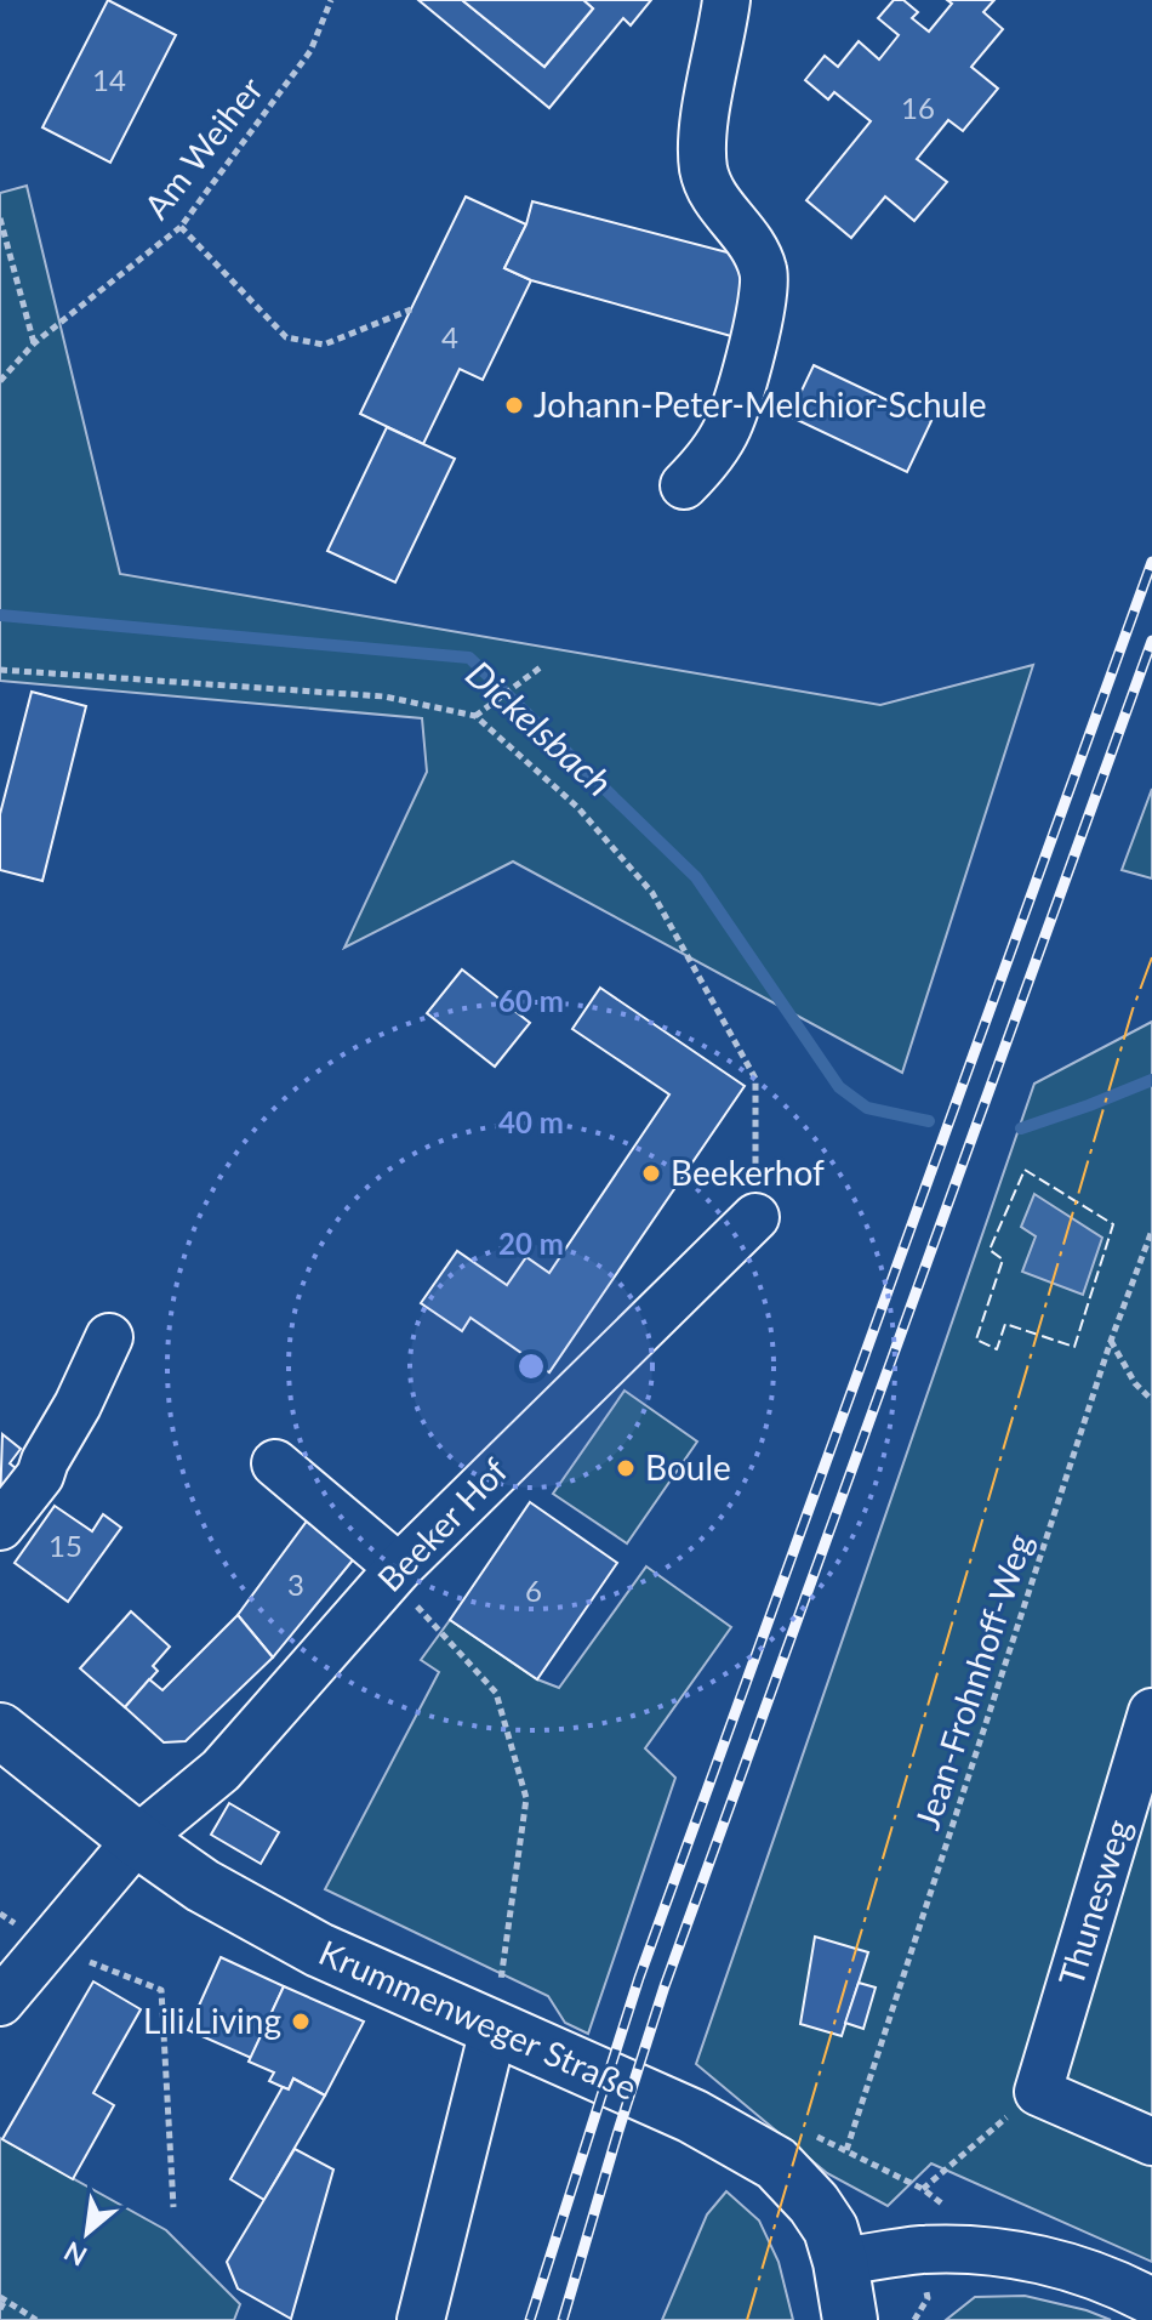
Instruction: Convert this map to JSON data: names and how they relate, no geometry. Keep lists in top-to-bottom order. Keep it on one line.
{"streets":{"main road":["Krummenweger Straße"],"street":["Beeker Hof","Thunesweg"],"path":["Am Weiher","Jean-Frohnhoff-Weg"]},"crossings":[["Beeker Hof","Krummenweger Straße"],["Jean-Frohnhoff-Weg","Thunesweg"]],"water":["Dickelsbach"],"places":["Johann-Peter-Melchior-Schule","Beekerhof","Boule","Lili Living"],"house_numbers":["14","16","4","15","3","6"],"north":"bottom left","rings":["60 m","40 m","20 m"]}
